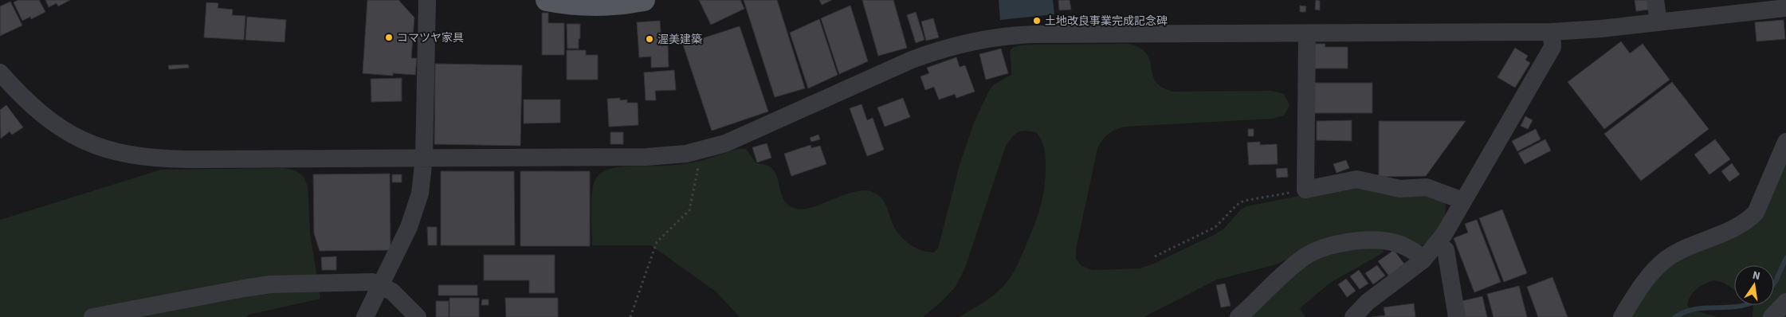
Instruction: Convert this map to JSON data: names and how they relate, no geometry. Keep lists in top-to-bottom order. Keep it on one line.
{"places":["土地改良事業完成記念碑","コマツヤ家具","渥美建築"],"north":"top"}
